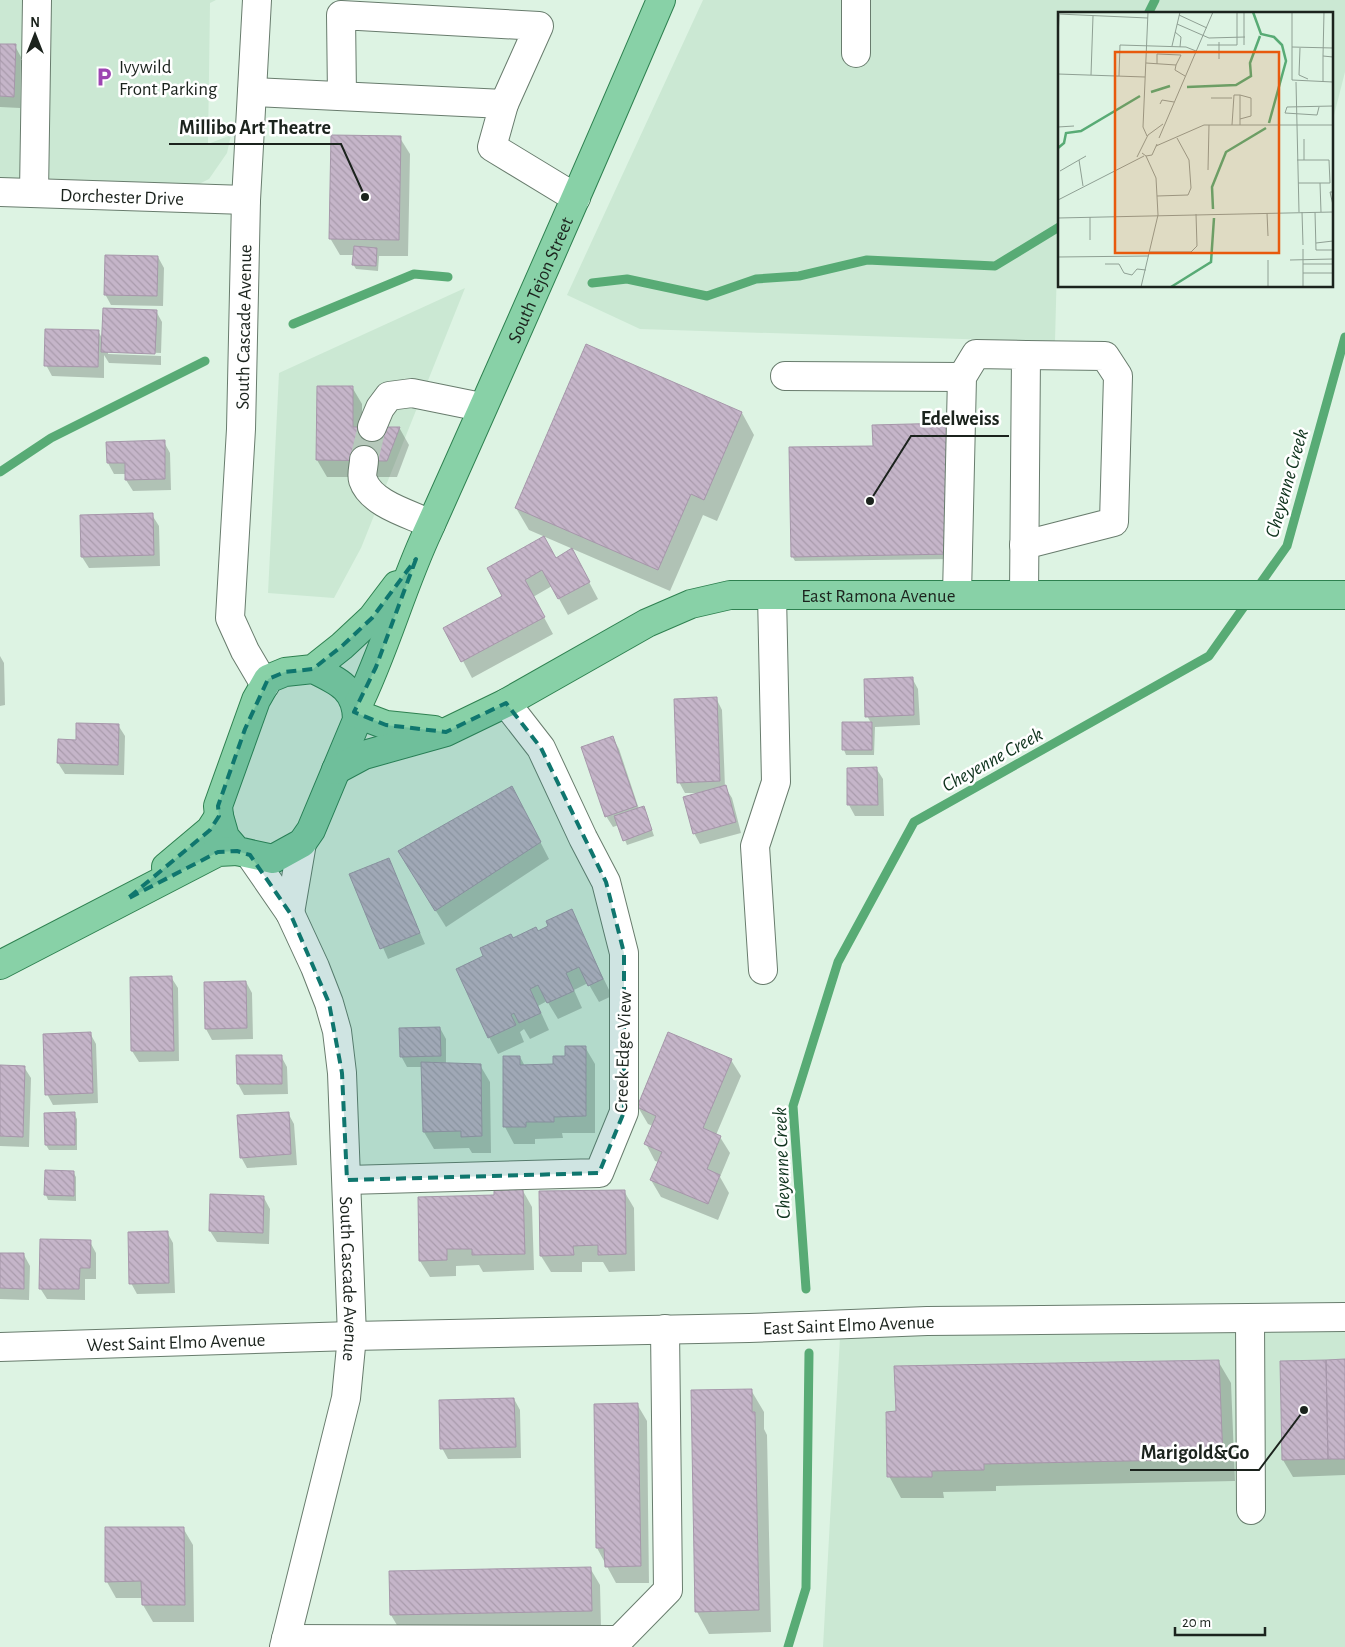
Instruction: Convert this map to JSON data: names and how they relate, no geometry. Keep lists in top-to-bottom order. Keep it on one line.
{"streets":{"main road":["South Tejon Street","East Ramona Avenue"],"street":["Dorchester Drive","South Cascade Avenue","Creek Edge View","East Saint Elmo Avenue","West Saint Elmo Avenue"]},"crossings":[["Dorchester Drive","South Cascade Avenue"],["South Cascade Avenue","Creek Edge View"],["South Cascade Avenue","East Saint Elmo Avenue"],["South Cascade Avenue","West Saint Elmo Avenue"],["East Ramona Avenue","Creek Edge View"],["East Saint Elmo Avenue","West Saint Elmo Avenue"]],"water":["Cheyenne Creek"],"places":{"parking":["Ivywild Front Parking"],"other":["Millibo Art Theatre","Edelweiss","Marigold&Go"]},"scale_bar":"20 m","north":"top"}
